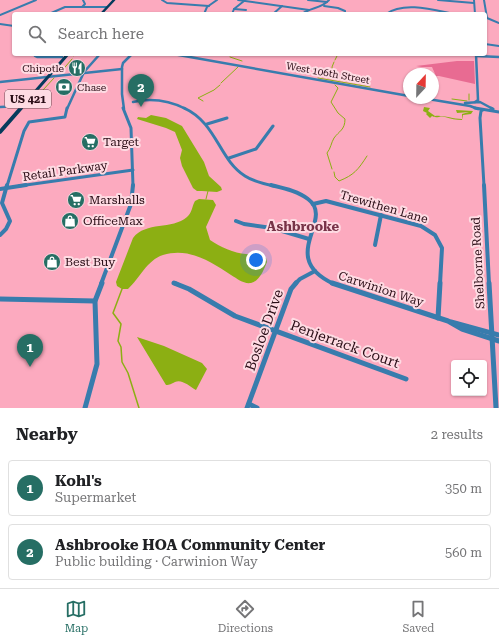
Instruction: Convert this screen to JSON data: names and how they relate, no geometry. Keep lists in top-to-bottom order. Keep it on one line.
{"streets":{"main road":["US 421"],"street":["West 106th Street","Retail Parkway","Trewithen Lane","Shelborne Road","Carwinion Way","Bosloe Drive","Penjerrack Court"]},"crossings":[["Trewithen Lane","Carwinion Way"],["Shelborne Road","Carwinion Way"],["Carwinion Way","Bosloe Drive"],["Bosloe Drive","Penjerrack Court"]],"districts":["Ashbrooke"],"places":{"restaurant":["Chipotle"],"bank":["Chase"],"supermarket":["Target","Marshalls"],"shop":["OfficeMax","Best Buy"]},"north":"top","page":{"search":"Search here","pins":["2","1"],"heading":["Nearby","2 results"],"list":[{"mark":"1","name":"Kohl's","note":"Supermarket","value":"350 m"},{"mark":"2","name":"Ashbrooke HOA Community Center","note":"Public building · Carwinion Way","value":"560 m"}],"nav":["Map","Directions","Saved"]}}
